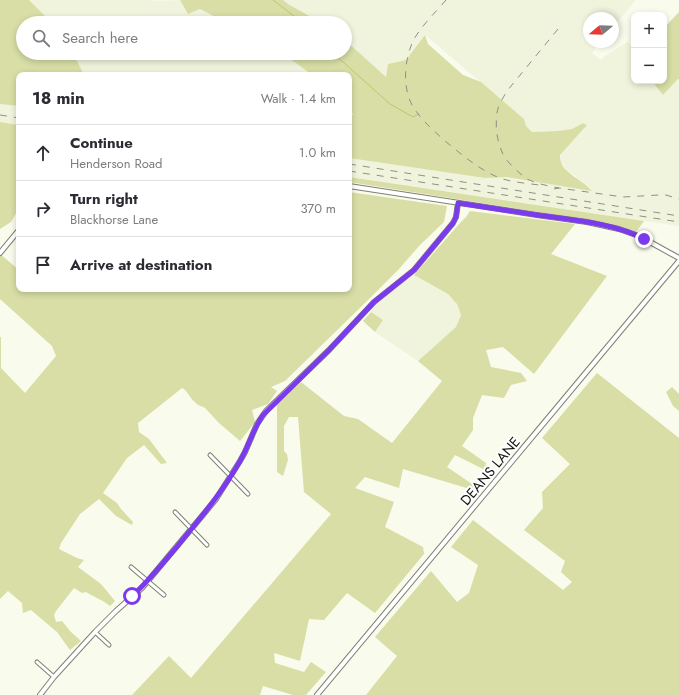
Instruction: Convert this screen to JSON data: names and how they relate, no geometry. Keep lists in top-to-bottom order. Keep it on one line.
{"streets":{"street":["DEANS LANE"]},"north":"left","page":{"map_buttons":["+","−"],"search":"Search here","heading":["18 min","Walk · 1.4 km"],"list":[["Continue","Henderson Road","1.0 km"],["Turn right","Blackhorse Lane","370 m"],"Arrive at destination"]}}
